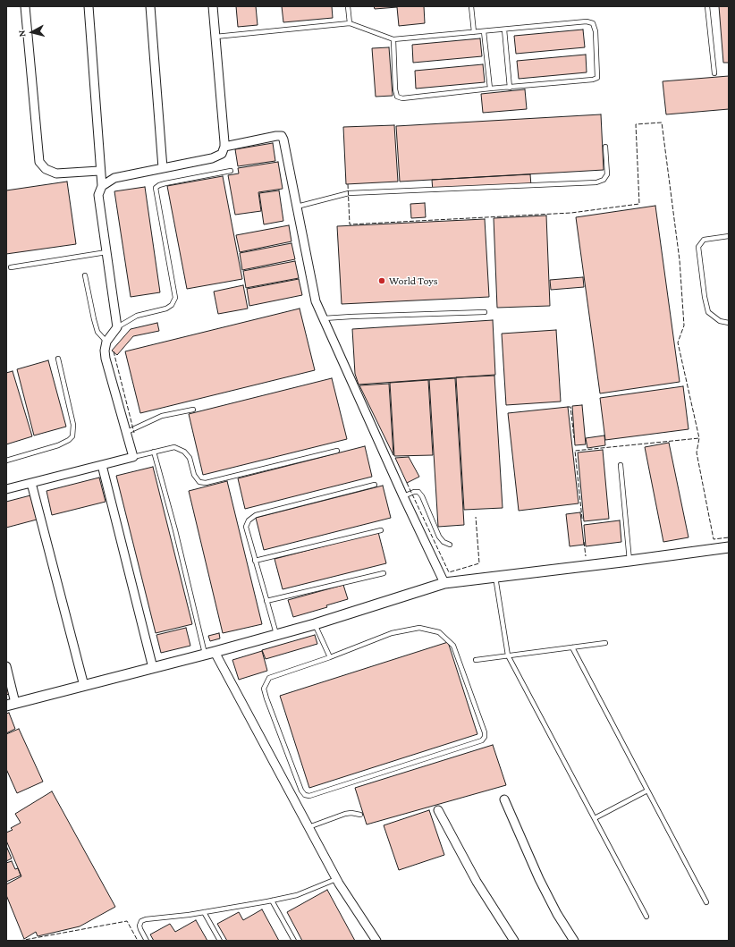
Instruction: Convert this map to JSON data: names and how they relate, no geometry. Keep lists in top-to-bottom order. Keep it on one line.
{"places":["World Toys"],"north":"left"}
